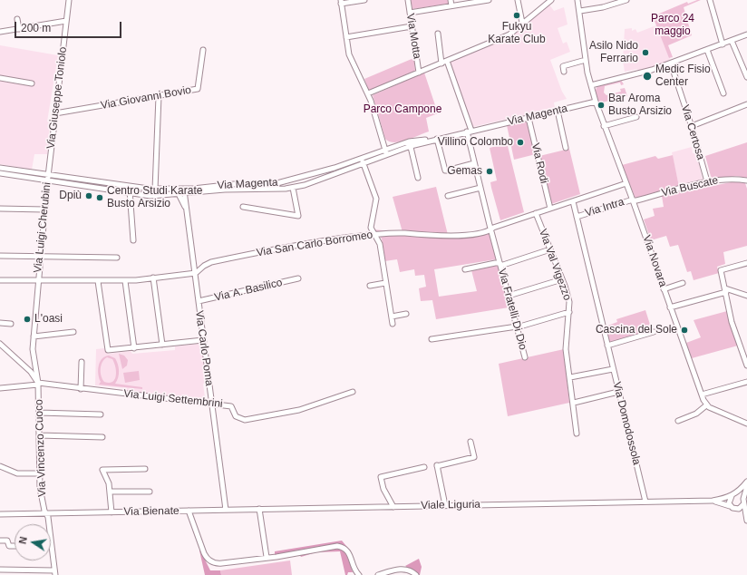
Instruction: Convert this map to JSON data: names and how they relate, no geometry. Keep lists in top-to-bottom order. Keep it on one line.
{"streets":{"street":["Via Motta","Via Giuseppe Toniolo","Via Giovanni Bovio","Via Magenta","Via Certosa","Via Rodi","Via Buscate","Via Intra","Via Luigi Cherubini","Via San Carlo Borromeo","Via Novara","Via Val Vigezzo","Via A. Basilico","Via Fratelli Di Dio","Via Carlo Poma","Via Luigi Settembrini","Via Domodossola","Via Vincenzo Cuoco","Viale Liguria","Via Bienate"]},"crossings":[["Via Giuseppe Toniolo","Via Giovanni Bovio"],["Via Giuseppe Toniolo","Via Magenta"],["Via Giuseppe Toniolo","Via Luigi Cherubini"],["Via Magenta","Via Rodi"],["Via Magenta","Via Luigi Cherubini"],["Via Magenta","Via Novara"],["Via Magenta","Via Fratelli Di Dio"],["Via Magenta","Via Carlo Poma"],["Via Certosa","Via Buscate"],["Via Rodi","Via San Carlo Borromeo"],["Via Buscate","Via Intra"],["Via Buscate","Via Novara"],["Via Intra","Via Novara"],["Via Intra","Via Domodossola"],["Via Luigi Cherubini","Via San Carlo Borromeo"],["Via Luigi Cherubini","Via Vincenzo Cuoco"],["Via San Carlo Borromeo","Via Novara"],["Via San Carlo Borromeo","Via Val Vigezzo"],["Via San Carlo Borromeo","Via Fratelli Di Dio"],["Via San Carlo Borromeo","Via Carlo Poma"],["Via San Carlo Borromeo","Via Domodossola"],["Via A. Basilico","Via Carlo Poma"],["Via Carlo Poma","Via Luigi Settembrini"],["Via Carlo Poma","Viale Liguria"],["Via Luigi Settembrini","Via Vincenzo Cuoco"],["Via Domodossola","Viale Liguria"],["Via Vincenzo Cuoco","Via Bienate"],["Viale Liguria","Via Bienate"]],"parks":["Parco 24 maggio","Parco Campone"],"places":["Fukyu Karate Club","Asilo Nido Ferrario","Medic Fisio Center","Bar Aroma Busto Arsizio","Villino Colombo","Gemas","Dpiù","Centro Studi Karate Busto Arsizio","L'oasi","Cascina del Sole"],"scale_bar":"200 m","north":"left"}
